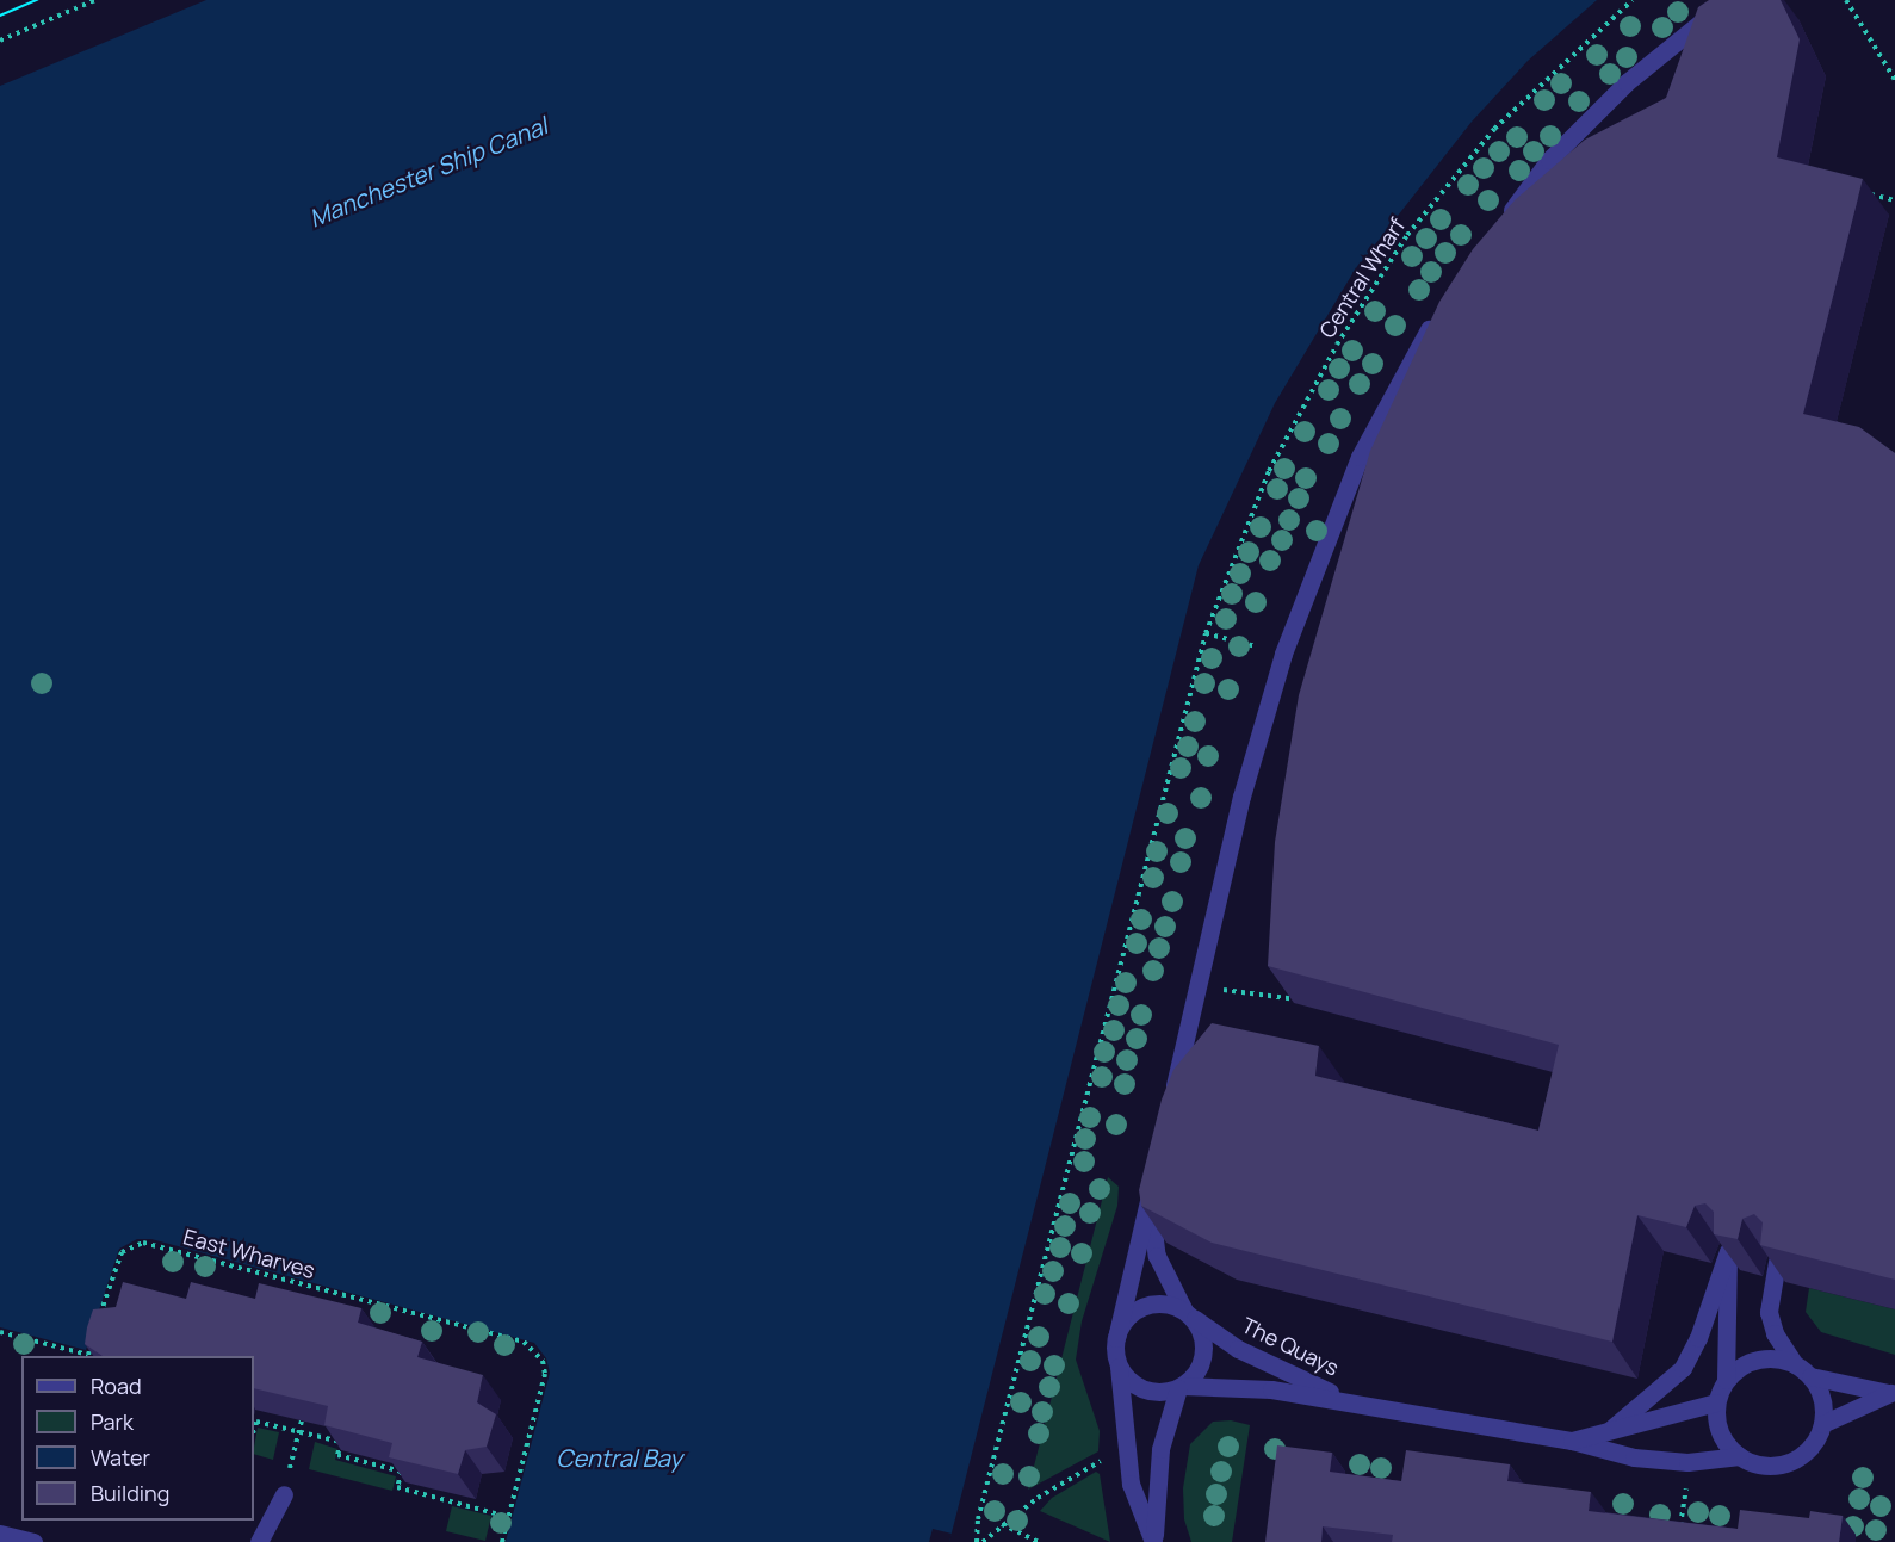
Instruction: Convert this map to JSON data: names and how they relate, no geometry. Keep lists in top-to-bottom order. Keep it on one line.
{"streets":{"street":["The Quays"],"path":["Central Wharf","East Wharves"]},"water":["Manchester Ship Canal","Central Bay"],"legend":["Road","Park","Water","Building"]}
